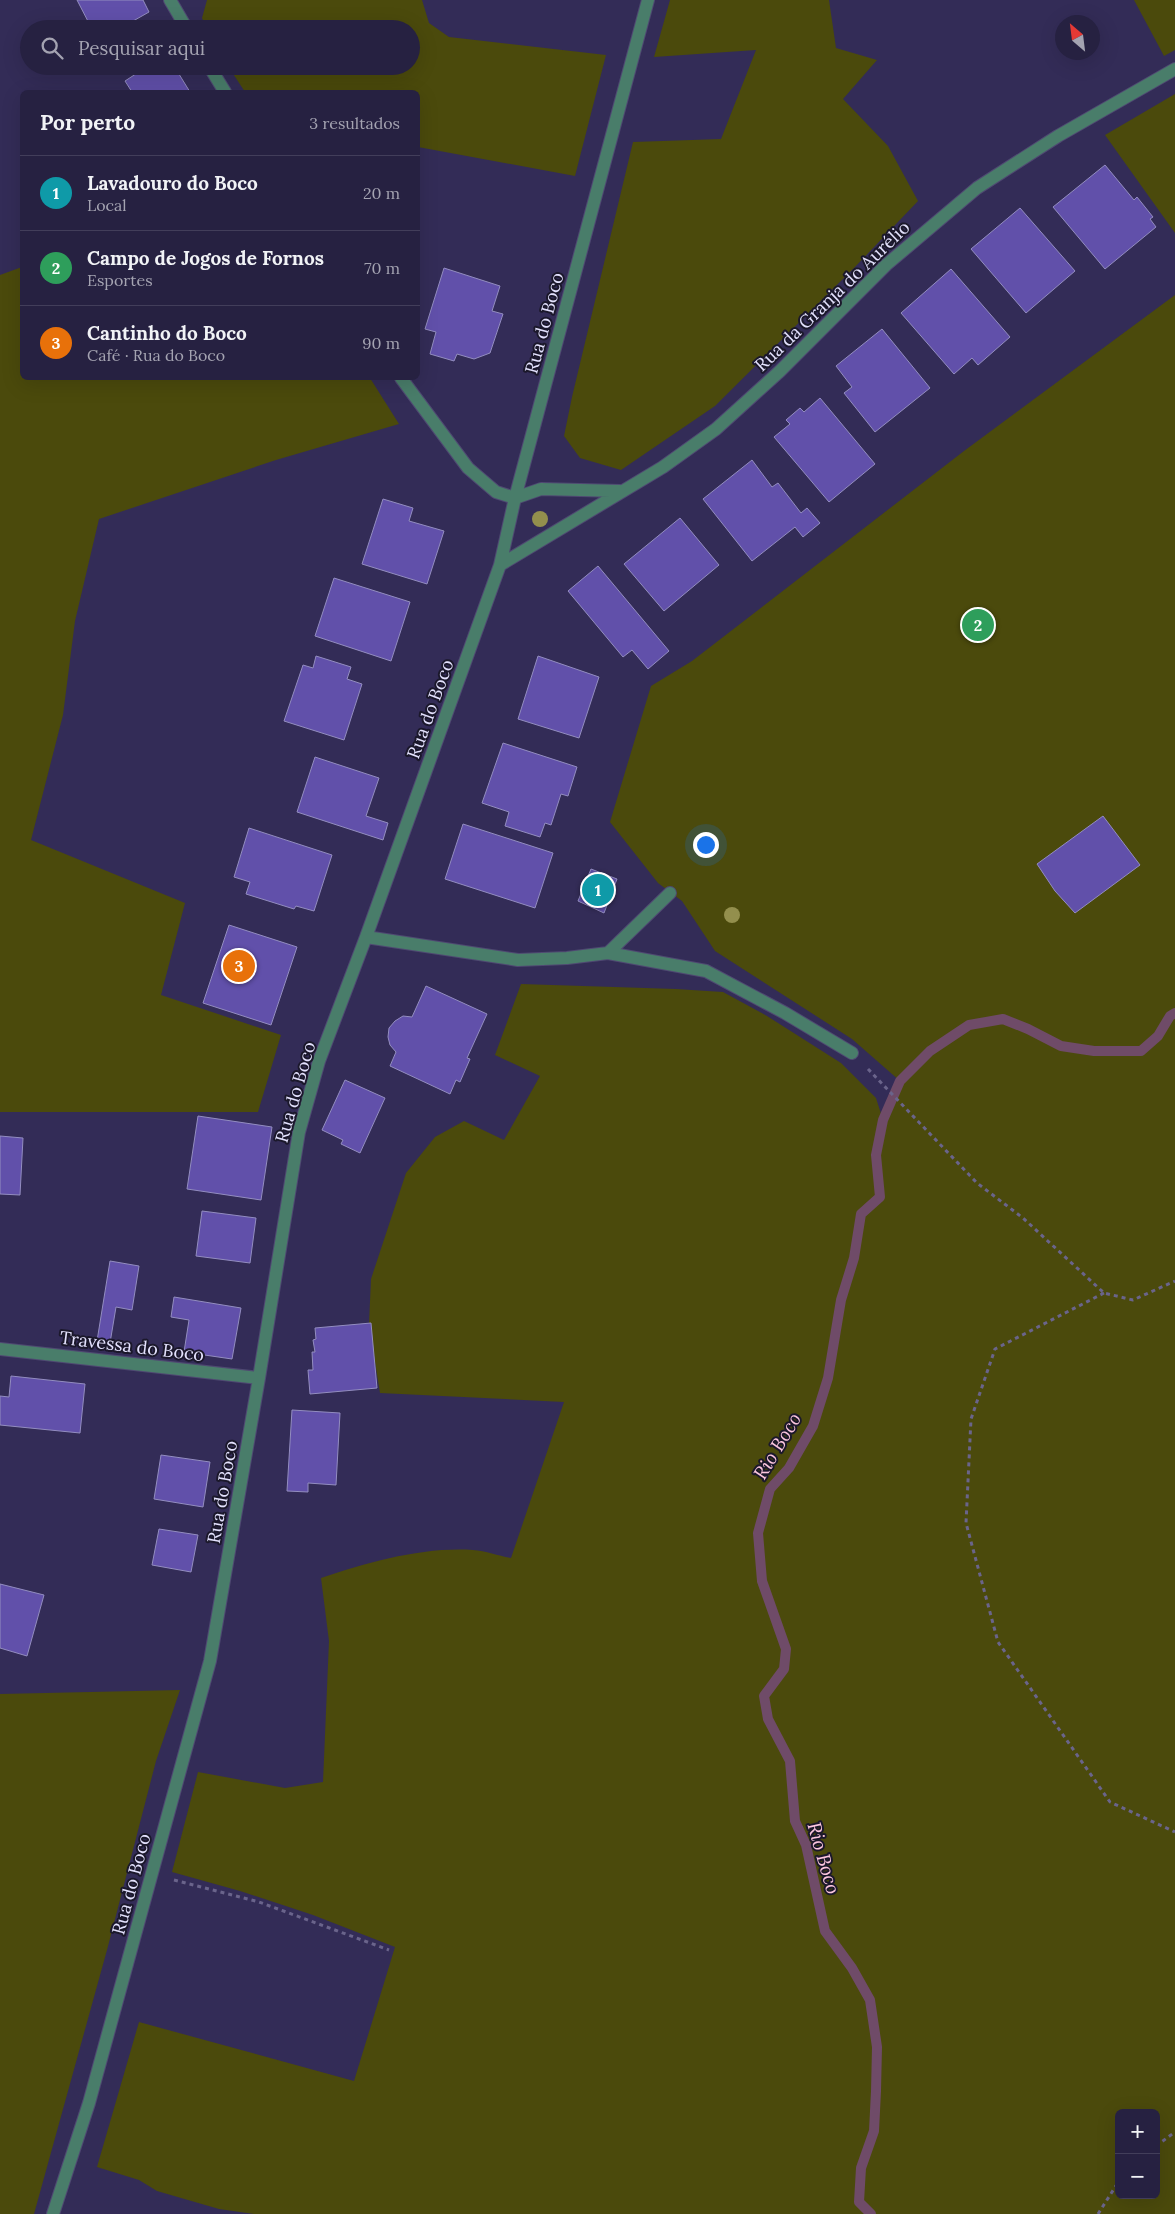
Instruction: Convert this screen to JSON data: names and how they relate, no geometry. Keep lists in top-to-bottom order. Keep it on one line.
{"streets":{"street":["Rua da Granja do Aurélio","Rua do Boco","Travessa do Boco"]},"crossings":[["Rua da Granja do Aurélio","Rua do Boco"],["Rua do Boco","Travessa do Boco"]],"water":["Rio Boco"],"north":"top left","page":{"search":"Pesquisar aqui","heading":["Por perto","3 resultados"],"list":[{"mark":"1","name":"Lavadouro do Boco","note":"Local","value":"20 m"},{"mark":"2","name":"Campo de Jogos de Fornos","note":"Esportes","value":"70 m"},{"mark":"3","name":"Cantinho do Boco","note":"Café · Rua do Boco","value":"90 m"}],"pins":["2","1","3"],"map_buttons":["+","−"]}}
